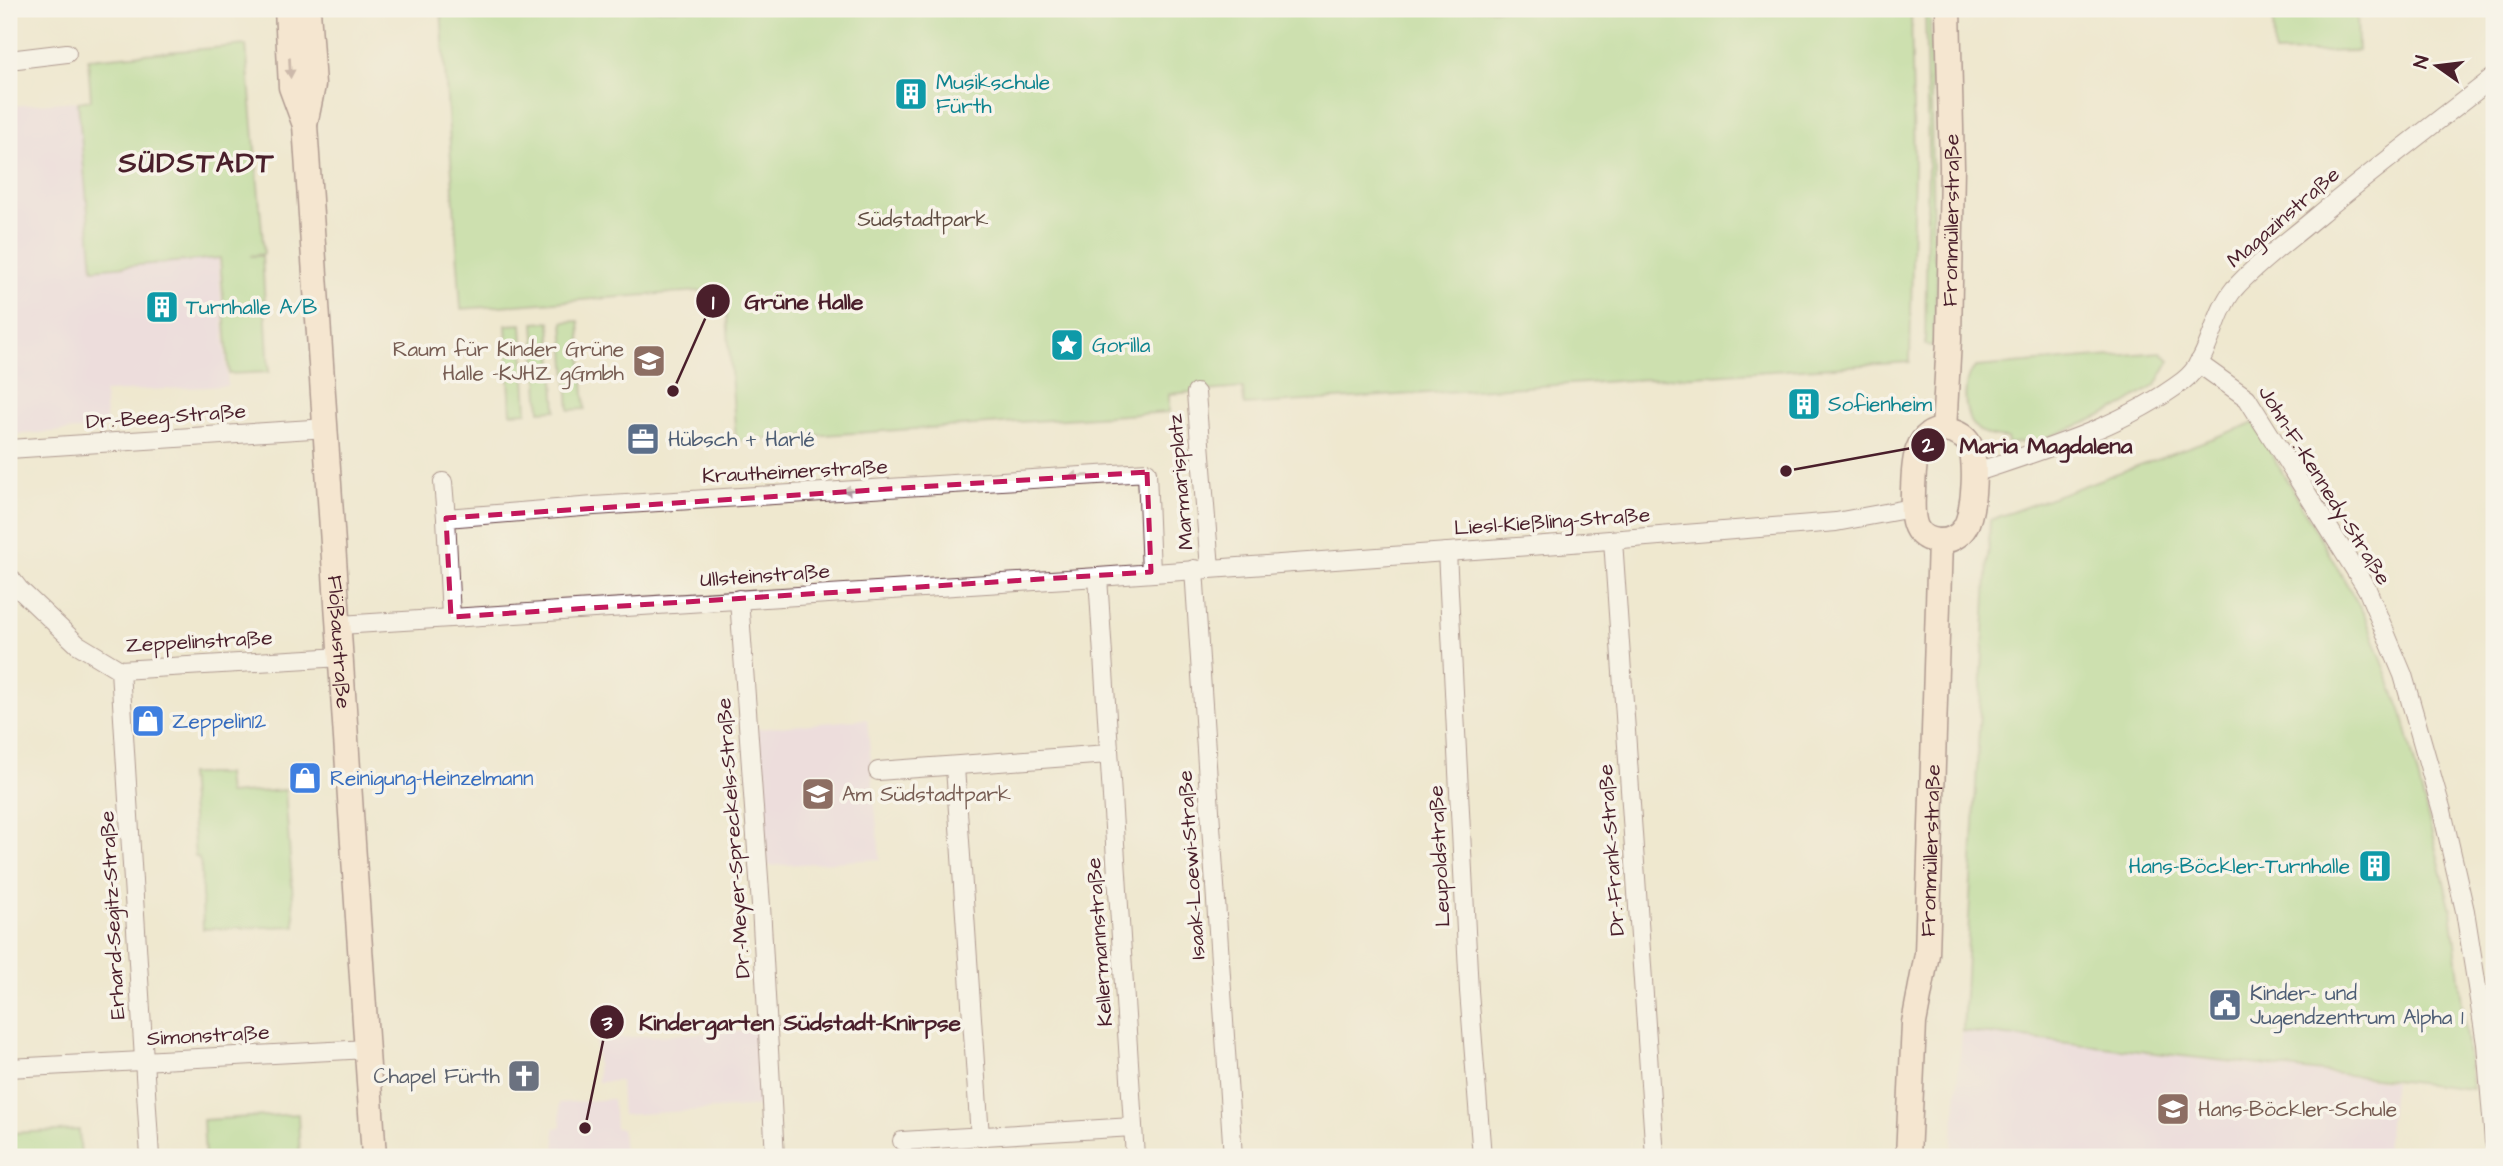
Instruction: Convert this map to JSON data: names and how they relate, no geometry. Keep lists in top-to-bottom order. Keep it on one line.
{"streets":{"main road":["Fronmüllerstraße","Flößaustraße"],"street":["Magazinstraße","Dr.-Beeg-Straße","Krautheimerstraße","Marmarisplatz","John-F.-Kennedy-Straße","Liesl-Kießling-Straße","Ullsteinstraße","Zeppelinstraße","Dr.-Meyer-Spreckels-Straße","Dr.-Frank-Straße","Leupoldstraße","Isaak-Loewi-Straße","Erhard-Segitz-Straße","Kellermannstraße","Simonstraße"]},"crossings":[["Magazinstraße","John-F.-Kennedy-Straße"],["Dr.-Beeg-Straße","Flößaustraße"],["Krautheimerstraße","Ullsteinstraße"],["Marmarisplatz","Liesl-Kießling-Straße"],["Marmarisplatz","Ullsteinstraße"],["Marmarisplatz","Isaak-Loewi-Straße"],["Liesl-Kießling-Straße","Ullsteinstraße"],["Liesl-Kießling-Straße","Dr.-Frank-Straße"],["Liesl-Kießling-Straße","Leupoldstraße"],["Liesl-Kießling-Straße","Isaak-Loewi-Straße"],["Ullsteinstraße","Flößaustraße"],["Ullsteinstraße","Dr.-Meyer-Spreckels-Straße"],["Ullsteinstraße","Isaak-Loewi-Straße"],["Ullsteinstraße","Kellermannstraße"],["Zeppelinstraße","Flößaustraße"],["Zeppelinstraße","Erhard-Segitz-Straße"],["Flößaustraße","Simonstraße"],["Erhard-Segitz-Straße","Simonstraße"]],"one_way":["Krautheimerstraße"],"districts":["SÜDSTADT"],"parks":["Südstadtpark"],"places":{"building":["Musikschule Fürth","Turnhalle A/B","Sofienheim","Hans-Böckler-Turnhalle"],"place":["Gorilla"],"school or university":["Raum für Kinder Grüne Halle -KJHZ gGmbh","Am Südstadtpark","Hans-Böckler-Schule"],"other":["Grüne Halle","Maria Magdalena","Kindergarten Südstadt-Knirpse"],"office":["Hübsch + Harlé"],"shop":["Zeppelin12","Reinigung-Heinzelmann"],"public building":["Kinder- und Jugendzentrum Alpha 1"],"church":["Chapel Fürth"]},"north":"left"}
